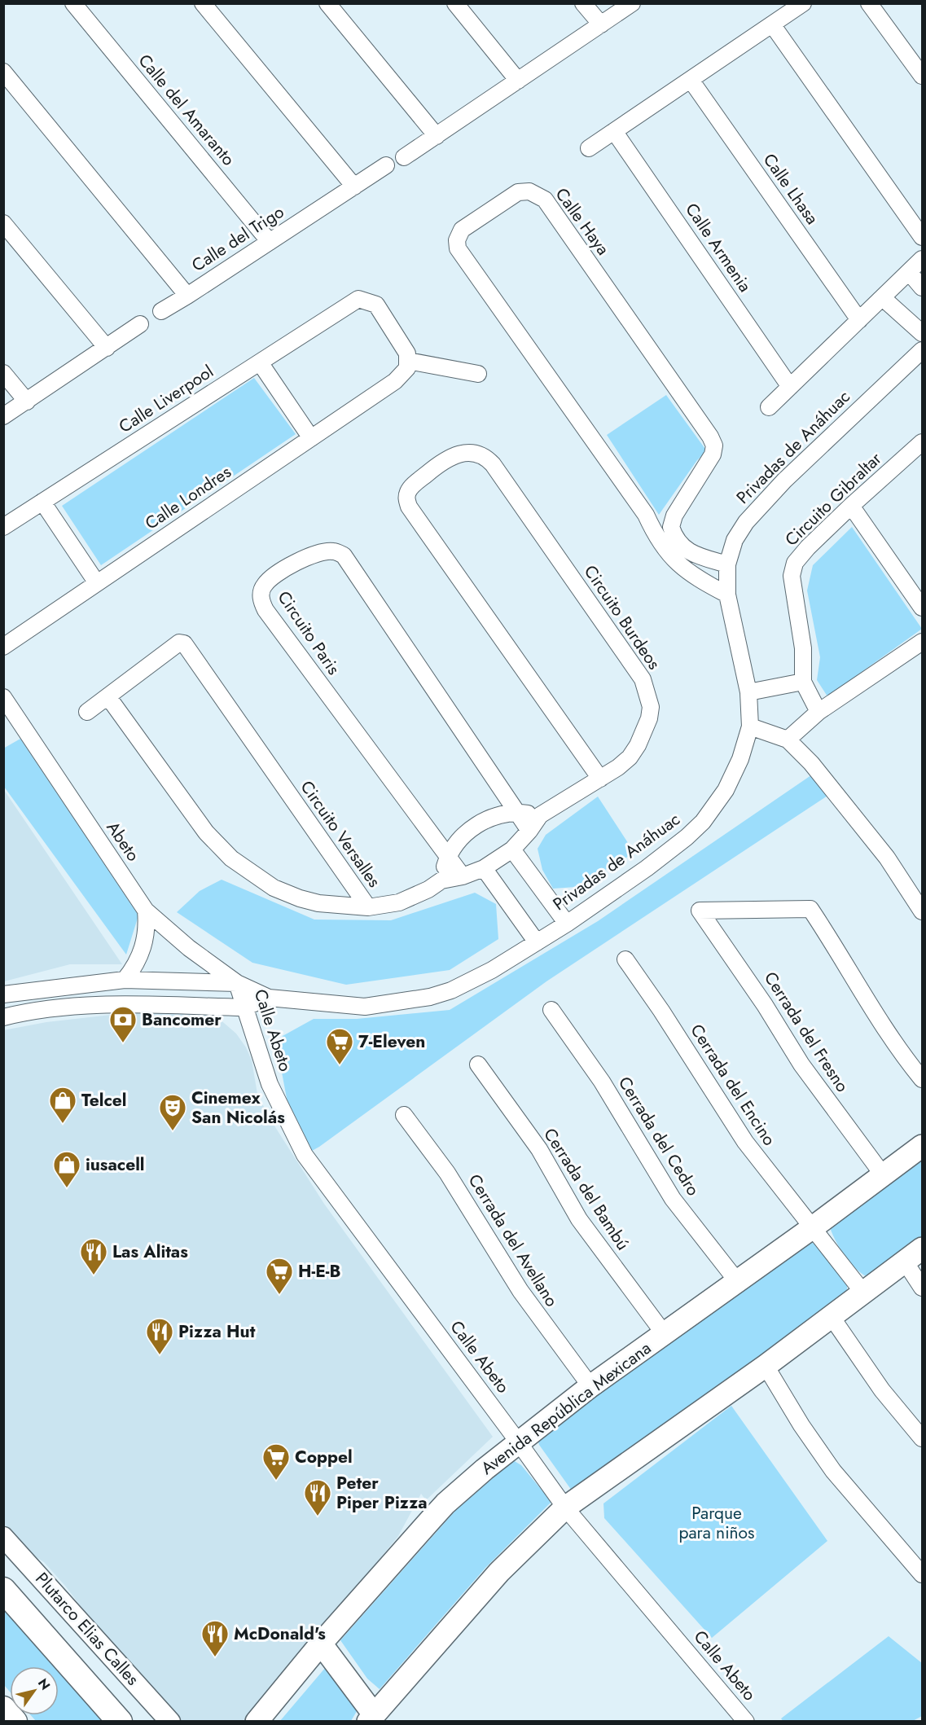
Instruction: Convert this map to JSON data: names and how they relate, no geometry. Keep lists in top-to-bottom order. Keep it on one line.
{"streets":{"main road":["Avenida República Mexicana"],"street":["Calle del Amaranto","Calle Lhasa","Calle Haya","Calle del Trigo","Calle Armenia","Calle Liverpool","Privadas de Anáhuac","Calle Londres","Circuito Gibraltar","Circuito Burdeos","Circuito Paris","Circuito Versalles","Abeto","Calle Abeto","Cerrada del Fresno","Cerrada del Encino","Cerrada del Cedro","Cerrada del Bambú","Cerrada del Avellano","Plutarco Elias Calles"]},"crossings":[["Calle del Amaranto","Calle del Trigo"],["Calle Haya","Privadas de Anáhuac"],["Calle Liverpool","Calle Londres"],["Privadas de Anáhuac","Abeto"],["Privadas de Anáhuac","Calle Abeto"],["Abeto","Calle Abeto"],["Calle Abeto","Avenida República Mexicana"],["Cerrada del Fresno","Avenida República Mexicana"],["Cerrada del Encino","Avenida República Mexicana"],["Cerrada del Cedro","Avenida República Mexicana"],["Cerrada del Bambú","Avenida República Mexicana"],["Cerrada del Avellano","Avenida República Mexicana"]],"parks":["Parque para niños"],"places":{"bank":["Bancomer"],"supermarket":["7-Eleven","H-E-B","Coppel"],"shop":["Telcel","iusacell"],"theatre":["Cinemex San Nicolás"],"restaurant":["Las Alitas","Pizza Hut","Peter Piper Pizza","McDonald's"]},"north":"top right"}
